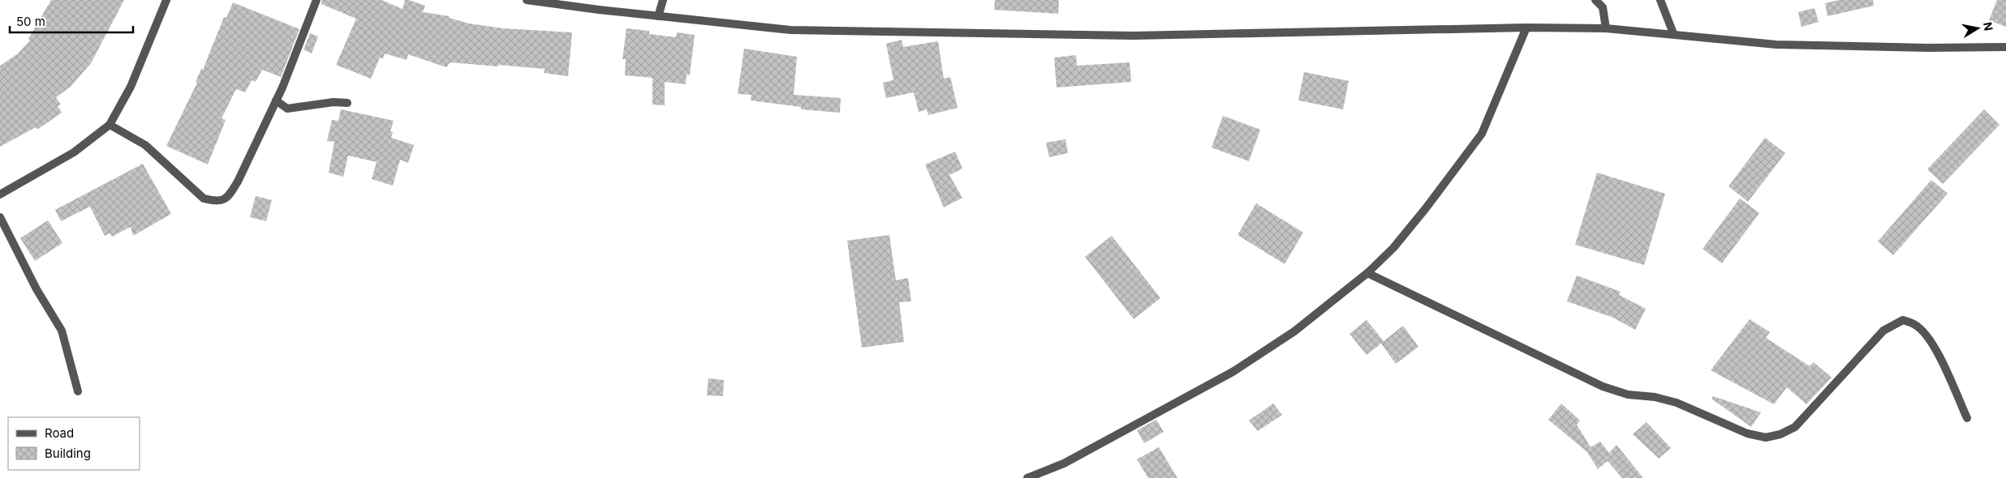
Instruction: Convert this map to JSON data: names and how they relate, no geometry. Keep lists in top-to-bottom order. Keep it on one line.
{"legend":["Road","Building"],"scale_bar":"50 m","north":"right"}
